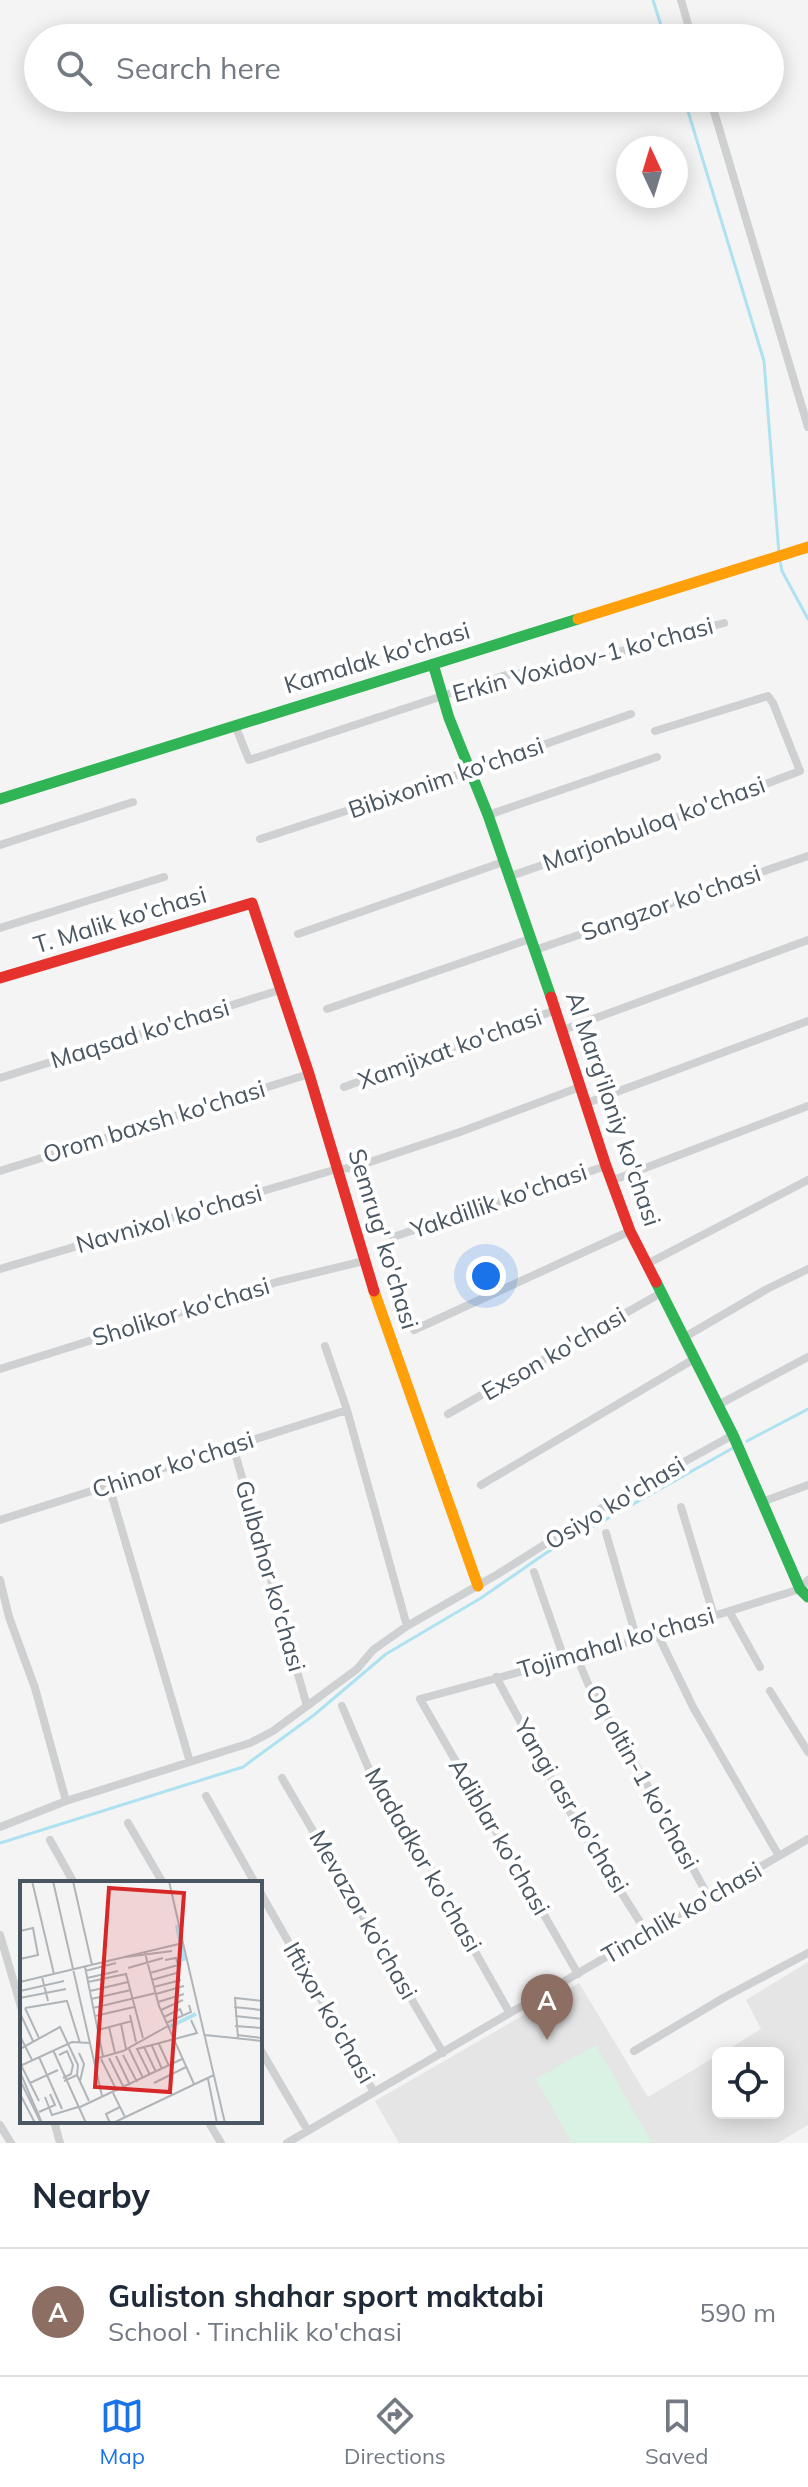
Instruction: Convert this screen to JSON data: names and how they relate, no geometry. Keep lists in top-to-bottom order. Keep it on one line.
{"streets":{"street":["Kamalak ko'chasi","Erkin Voxidov-1 ko'chasi","Bibixonim ko'chasi","Marjonbuloq ko'chasi","Sangzor ko'chasi","T. Malik ko'chasi","Maqsad ko'chasi","Xamjixat ko'chasi","Al Marg'iloniy ko'chasi","Orom baxsh ko'chasi","Yakdillik ko'chasi","Navnixol ko'chasi","Semrug' ko'chasi","Sholikor ko'chasi","Exson ko'chasi","Chinor ko'chasi","Osiyo ko'chasi","Gulbahor ko'chasi","Tojimahal ko'chasi","Oq oltin-1 ko'chasi","Yangi asr ko'chasi","Adiblar ko'chasi","Madadkor ko'chasi","Tinchlik ko'chasi","Mevazor ko'chasi","Iftixor ko'chasi"]},"crossings":[["Kamalak ko'chasi","Erkin Voxidov-1 ko'chasi"],["Kamalak ko'chasi","Al Marg'iloniy ko'chasi"],["Erkin Voxidov-1 ko'chasi","Al Marg'iloniy ko'chasi"],["Bibixonim ko'chasi","Al Marg'iloniy ko'chasi"],["Marjonbuloq ko'chasi","Al Marg'iloniy ko'chasi"],["Sangzor ko'chasi","Al Marg'iloniy ko'chasi"],["T. Malik ko'chasi","Semrug' ko'chasi"],["Maqsad ko'chasi","Semrug' ko'chasi"],["Xamjixat ko'chasi","Al Marg'iloniy ko'chasi"],["Al Marg'iloniy ko'chasi","Yakdillik ko'chasi"],["Al Marg'iloniy ko'chasi","Navnixol ko'chasi"],["Al Marg'iloniy ko'chasi","Exson ko'chasi"],["Al Marg'iloniy ko'chasi","Osiyo ko'chasi"],["Al Marg'iloniy ko'chasi","Tojimahal ko'chasi"],["Orom baxsh ko'chasi","Semrug' ko'chasi"],["Navnixol ko'chasi","Semrug' ko'chasi"],["Semrug' ko'chasi","Sholikor ko'chasi"],["Semrug' ko'chasi","Osiyo ko'chasi"],["Chinor ko'chasi","Gulbahor ko'chasi"],["Osiyo ko'chasi","Gulbahor ko'chasi"],["Tojimahal ko'chasi","Oq oltin-1 ko'chasi"],["Tojimahal ko'chasi","Yangi asr ko'chasi"],["Tojimahal ko'chasi","Adiblar ko'chasi"],["Oq oltin-1 ko'chasi","Tinchlik ko'chasi"],["Yangi asr ko'chasi","Tinchlik ko'chasi"],["Adiblar ko'chasi","Tinchlik ko'chasi"],["Madadkor ko'chasi","Tinchlik ko'chasi"],["Tinchlik ko'chasi","Mevazor ko'chasi"],["Tinchlik ko'chasi","Iftixor ko'chasi"]],"north":"top","page":{"search":"Search here","pins":"A","heading":"Nearby","list":[{"mark":"A","name":"Guliston shahar sport maktabi","note":"School · Tinchlik ko'chasi","value":"590 m"}],"nav":["Map","Directions","Saved"]}}
